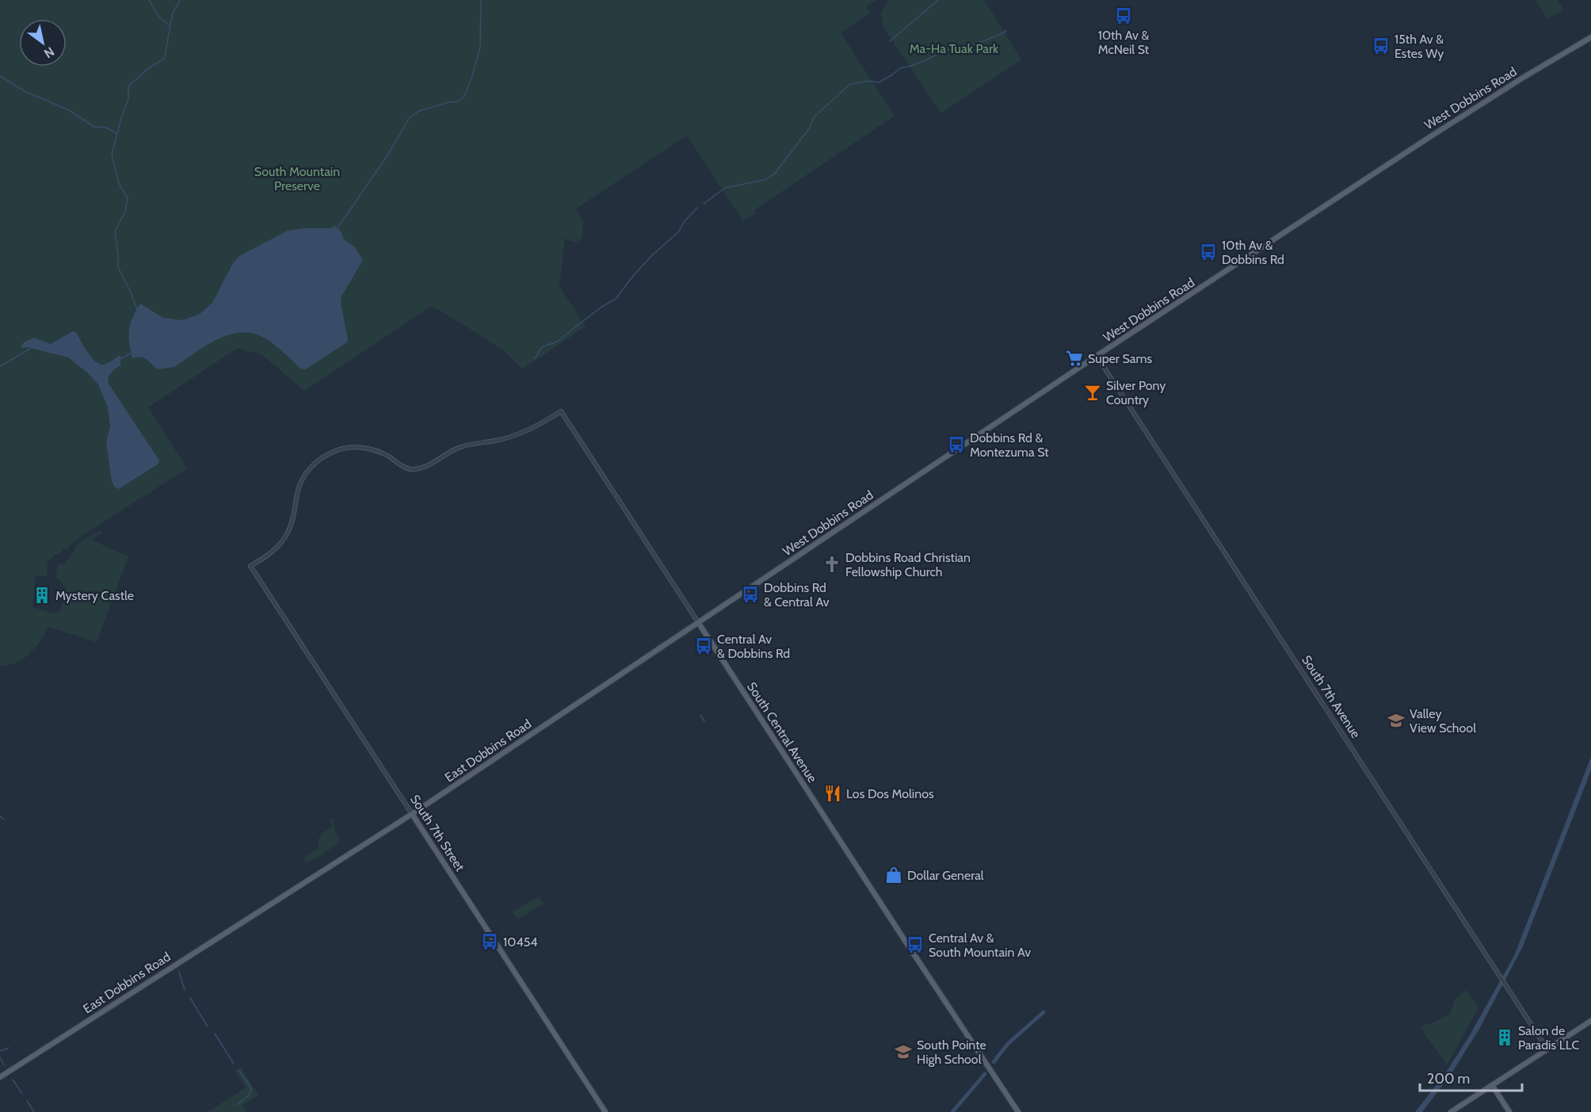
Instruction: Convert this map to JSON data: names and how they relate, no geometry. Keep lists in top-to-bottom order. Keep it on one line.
{"streets":{"main road":["West Dobbins Road","South Central Avenue","East Dobbins Road","South 7th Street"],"street":["South 7th Avenue"]},"crossings":[["West Dobbins Road","South 7th Avenue"],["West Dobbins Road","South Central Avenue"],["West Dobbins Road","East Dobbins Road"],["South Central Avenue","East Dobbins Road"],["South Central Avenue","South 7th Street"],["East Dobbins Road","South 7th Street"]],"parks":["Ma-Ha Tuak Park","South Mountain Preserve"],"places":{"bus stop":["10th Av & McNeil St","15th Av & Estes Wy","10th Av & Dobbins Rd","Dobbins Rd & Montezuma St","Dobbins Rd & Central Av","Central Av & Dobbins Rd","10454","Central Av & South Mountain Av"],"supermarket":["Super Sams"],"bar":["Silver Pony Country"],"church":["Dobbins Road Christian Fellowship Church"],"building":["Mystery Castle","Salon de Paradis LLC"],"school or university":["Valley View School","South Pointe High School"],"restaurant":["Los Dos Molinos"],"shop":["Dollar General"]},"scale_bar":"200 m","north":"bottom right"}
